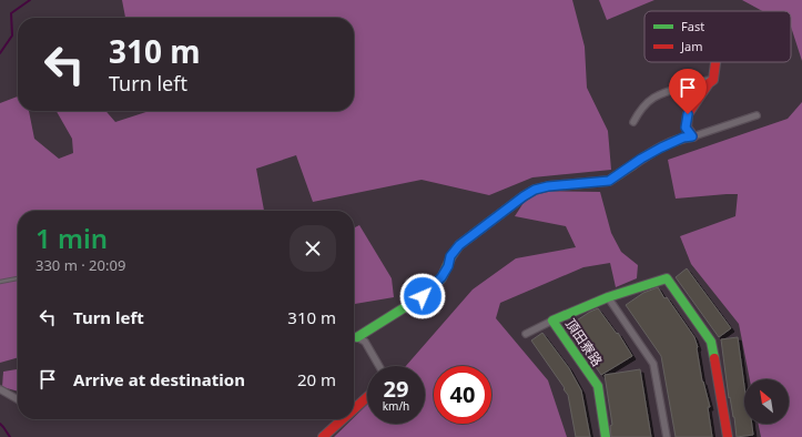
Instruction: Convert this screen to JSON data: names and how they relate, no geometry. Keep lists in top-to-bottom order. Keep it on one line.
{"streets":{"street":["頂田寮路"]},"legend":["Fast","Jam"],"north":"top left","page":{"turn":["310 m","Turn left"],"heading":["1 min","330 m · 20:09"],"list":[{"name":"Turn left","value":"310 m"},{"name":"Arrive at destination","value":"20 m"}],"speed":"29 km/h","limit":"40"}}
